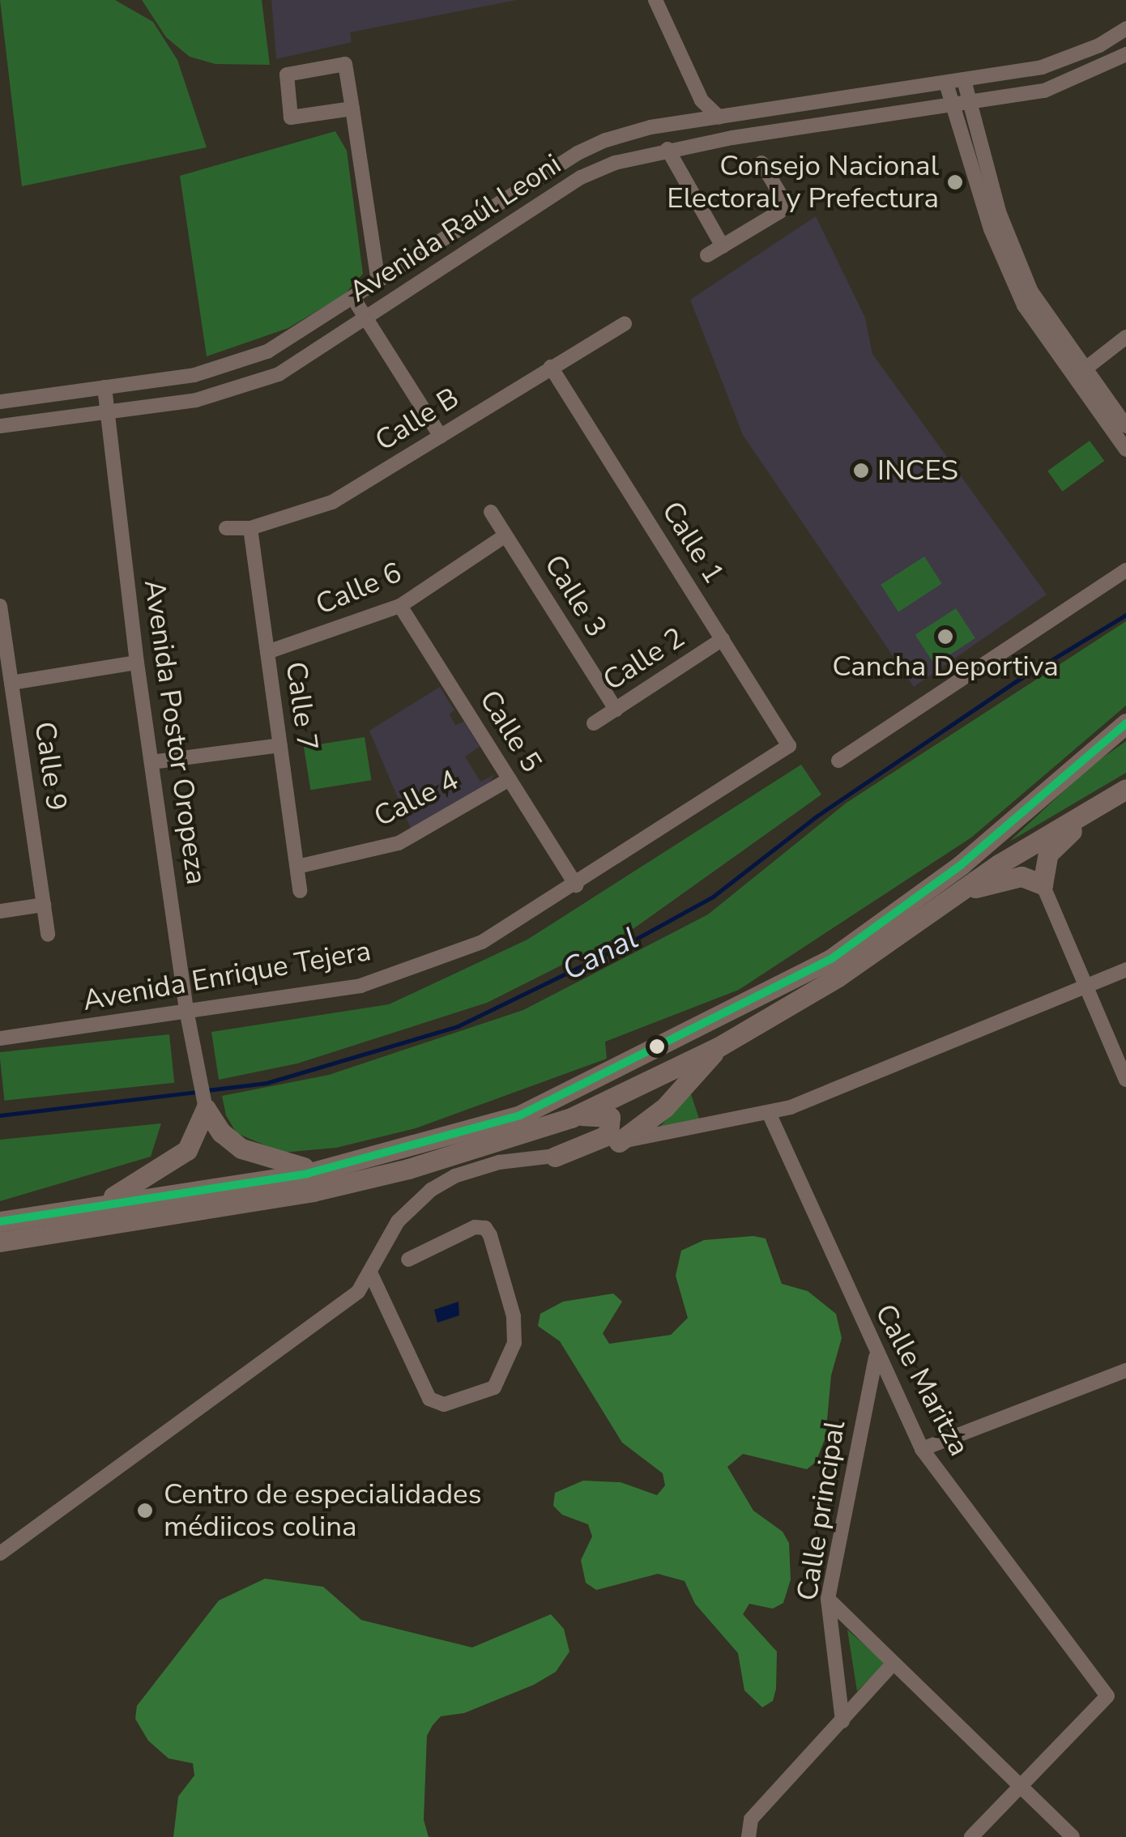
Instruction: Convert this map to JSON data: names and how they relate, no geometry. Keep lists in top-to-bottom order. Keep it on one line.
{"streets":{"street":["Avenida Raúl Leoni","Calle B","Calle 1","Calle 6","Calle 3","Calle 2","Calle 7","Calle 5","Avenida Postor Oropeza","Calle 9","Calle 4","Avenida Enrique Tejera","Calle Maritza","Calle principal"]},"crossings":[["Avenida Raúl Leoni","Avenida Postor Oropeza"],["Calle B","Calle 1"],["Calle B","Calle 7"],["Calle 1","Calle 2"],["Calle 1","Avenida Enrique Tejera"],["Calle 6","Calle 3"],["Calle 6","Calle 7"],["Calle 6","Calle 5"],["Calle 3","Calle 2"],["Calle 7","Calle 4"],["Calle 5","Calle 4"],["Calle 5","Avenida Enrique Tejera"],["Avenida Postor Oropeza","Avenida Enrique Tejera"],["Calle Maritza","Calle principal"]],"water":["Canal"],"places":["Consejo Nacional Electoral y Prefectura","INCES","Cancha Deportiva","Centro de especialidades médiicos colina"]}
